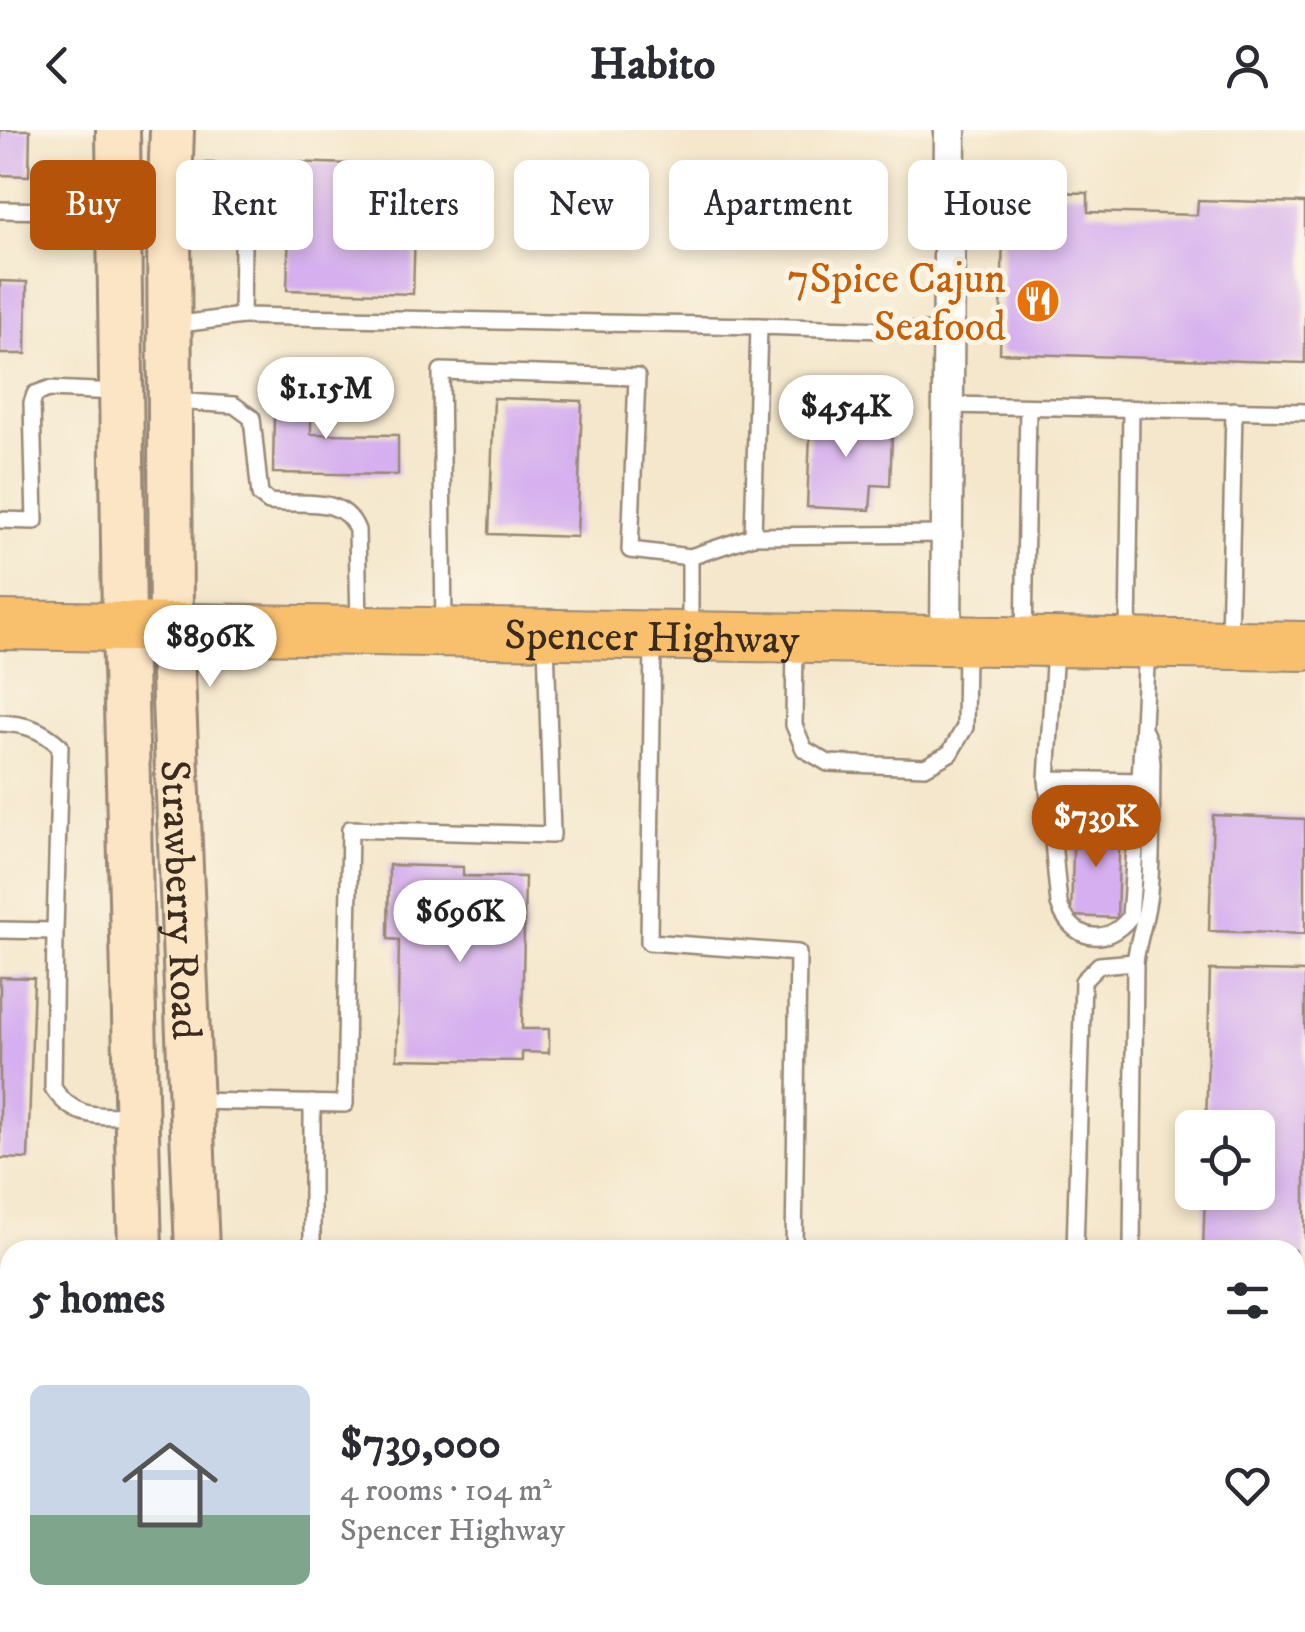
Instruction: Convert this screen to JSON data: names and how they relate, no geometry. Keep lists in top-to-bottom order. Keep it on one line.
{"streets":{"main road":["Spencer Highway"],"street":["Strawberry Road"]},"crossings":[["Spencer Highway","Strawberry Road"]],"places":{"restaurant":["7Spice Cajun Seafood"]},"page":{"header":"Habito","chip":["Buy","Rent","Filters","New","Apartment","House"],"price":["$1.15M","$454K","$896K","$739K","$696K"],"heading":"5 homes","list":[{"name":"$739,000","note":"4 rooms · 104 m² · Spencer Highway"}]}}
